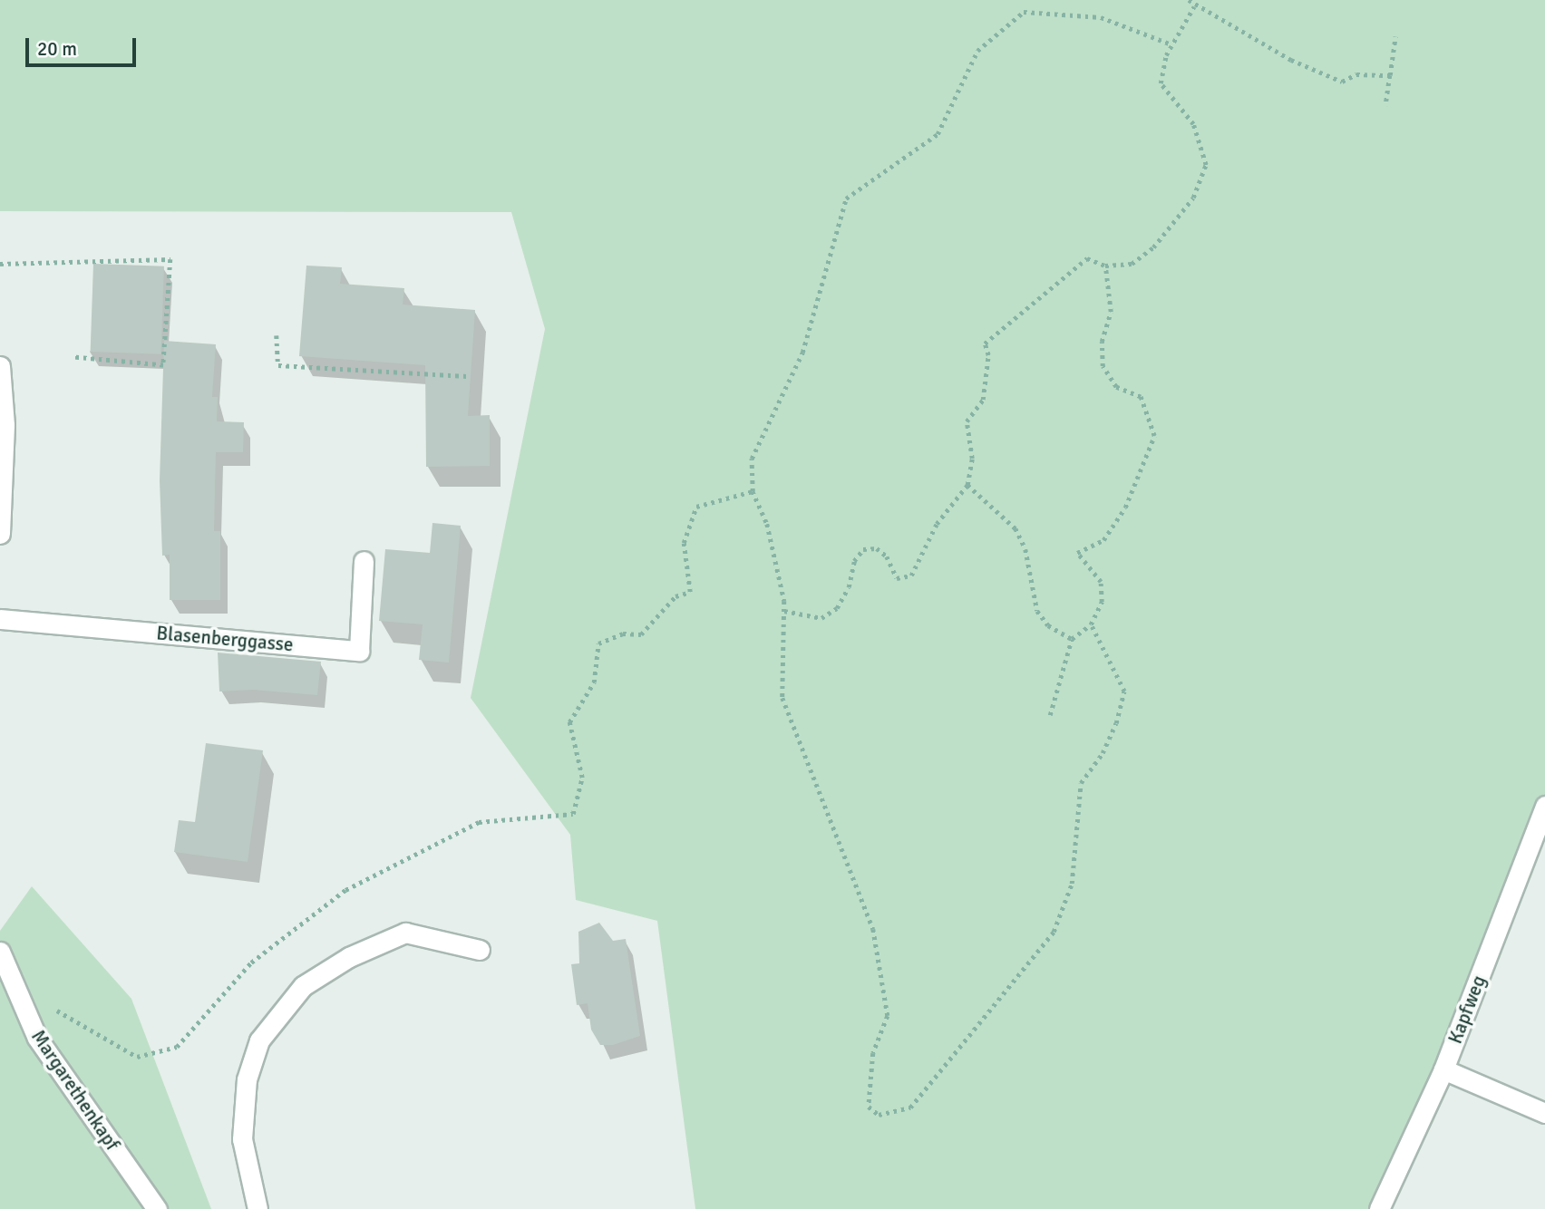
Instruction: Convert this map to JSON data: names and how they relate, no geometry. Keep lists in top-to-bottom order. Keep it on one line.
{"streets":{"street":["Blasenberggasse","Kapfweg","Margarethenkapf"]},"scale_bar":"20 m"}
